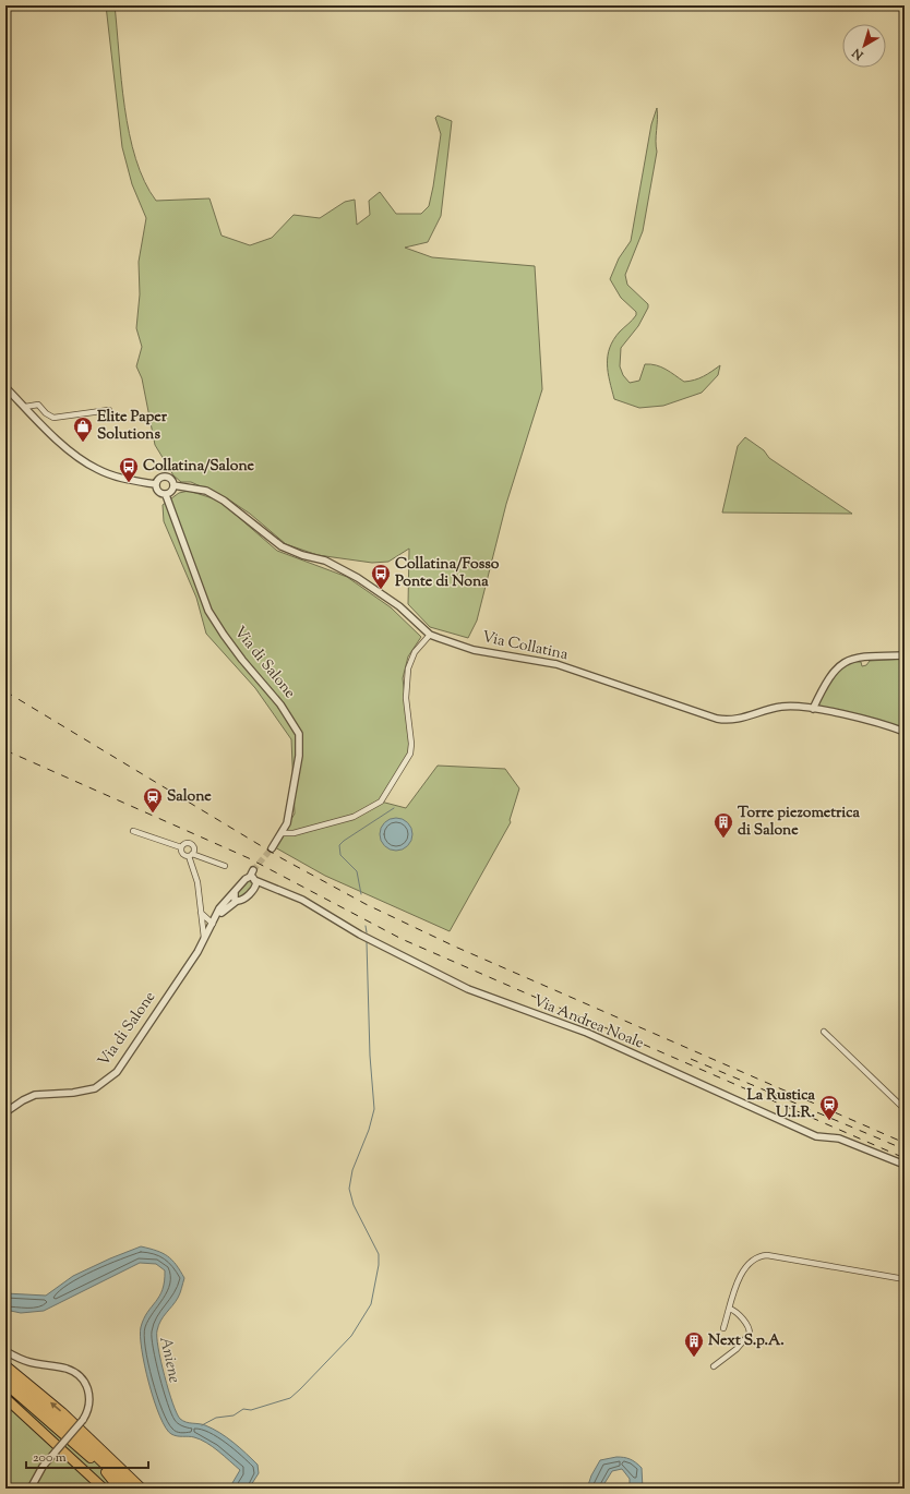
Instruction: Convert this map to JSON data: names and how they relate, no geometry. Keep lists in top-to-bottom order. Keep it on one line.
{"streets":{"street":["Via Collatina","Via di Salone","Via Andrea Noale"]},"crossings":[["Via Collatina","Via di Salone"],["Via di Salone","Via Andrea Noale"]],"water":["Aniene"],"places":{"shop":["Elite Paper Solutions"],"bus stop":["Collatina/Salone","Collatina/Fosso Ponte di Nona"],"station":["Salone","La Rustica U.I.R."],"building":["Torre piezometrica di Salone","Next S.p.A."]},"scale_bar":"200 m","north":"bottom left"}
